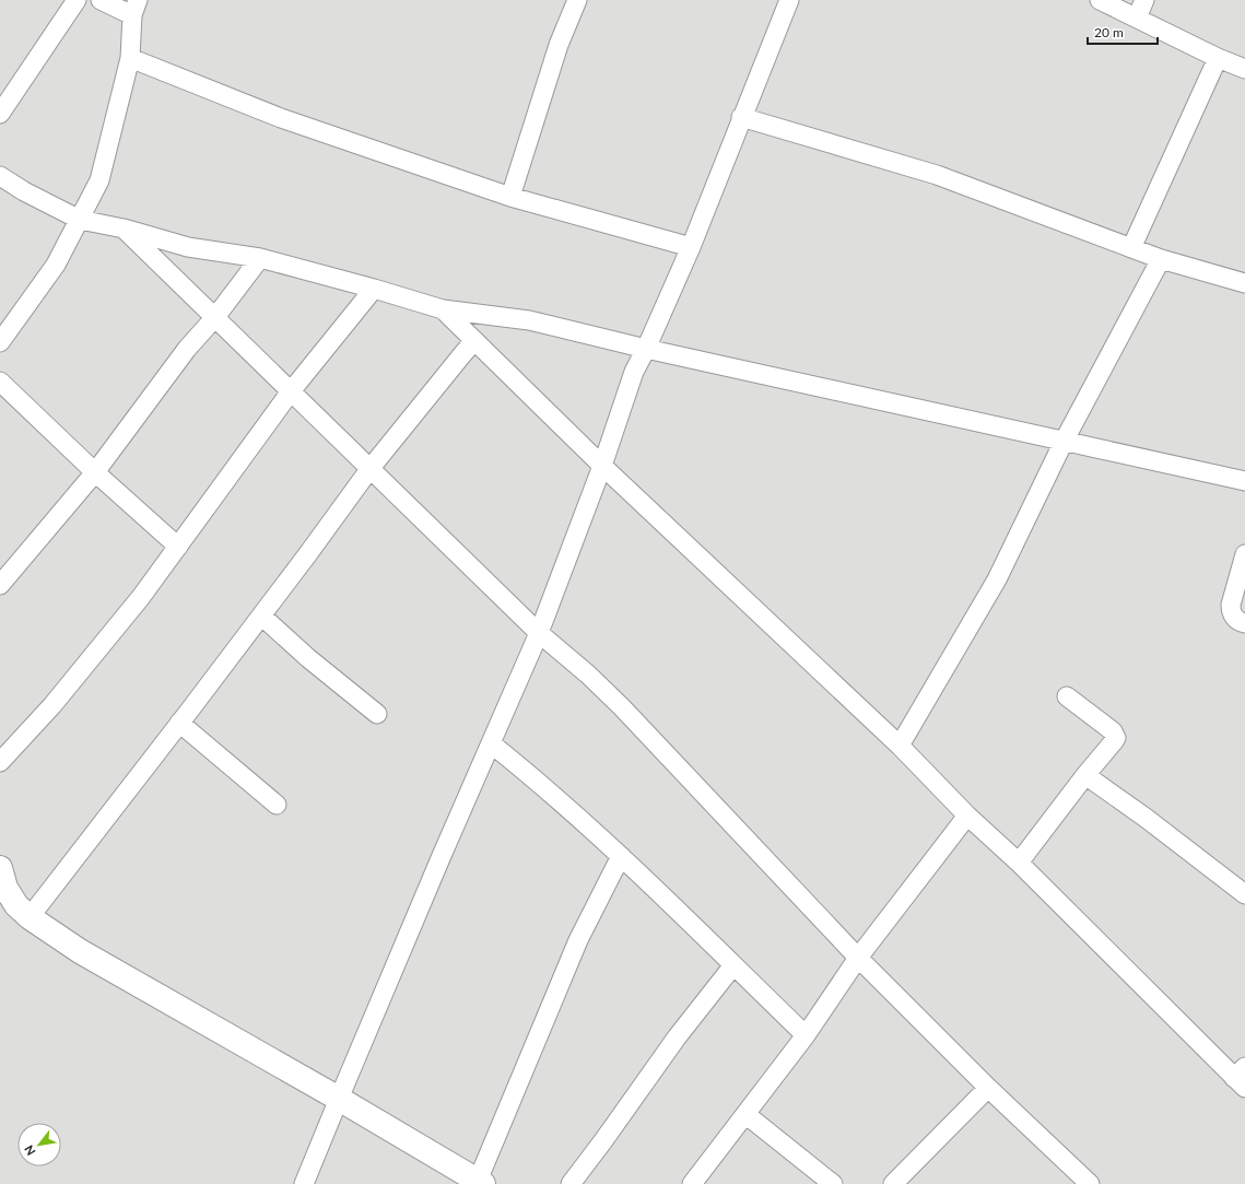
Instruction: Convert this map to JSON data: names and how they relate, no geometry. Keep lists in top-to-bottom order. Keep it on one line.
{"scale_bar":"20 m","north":"bottom left"}
